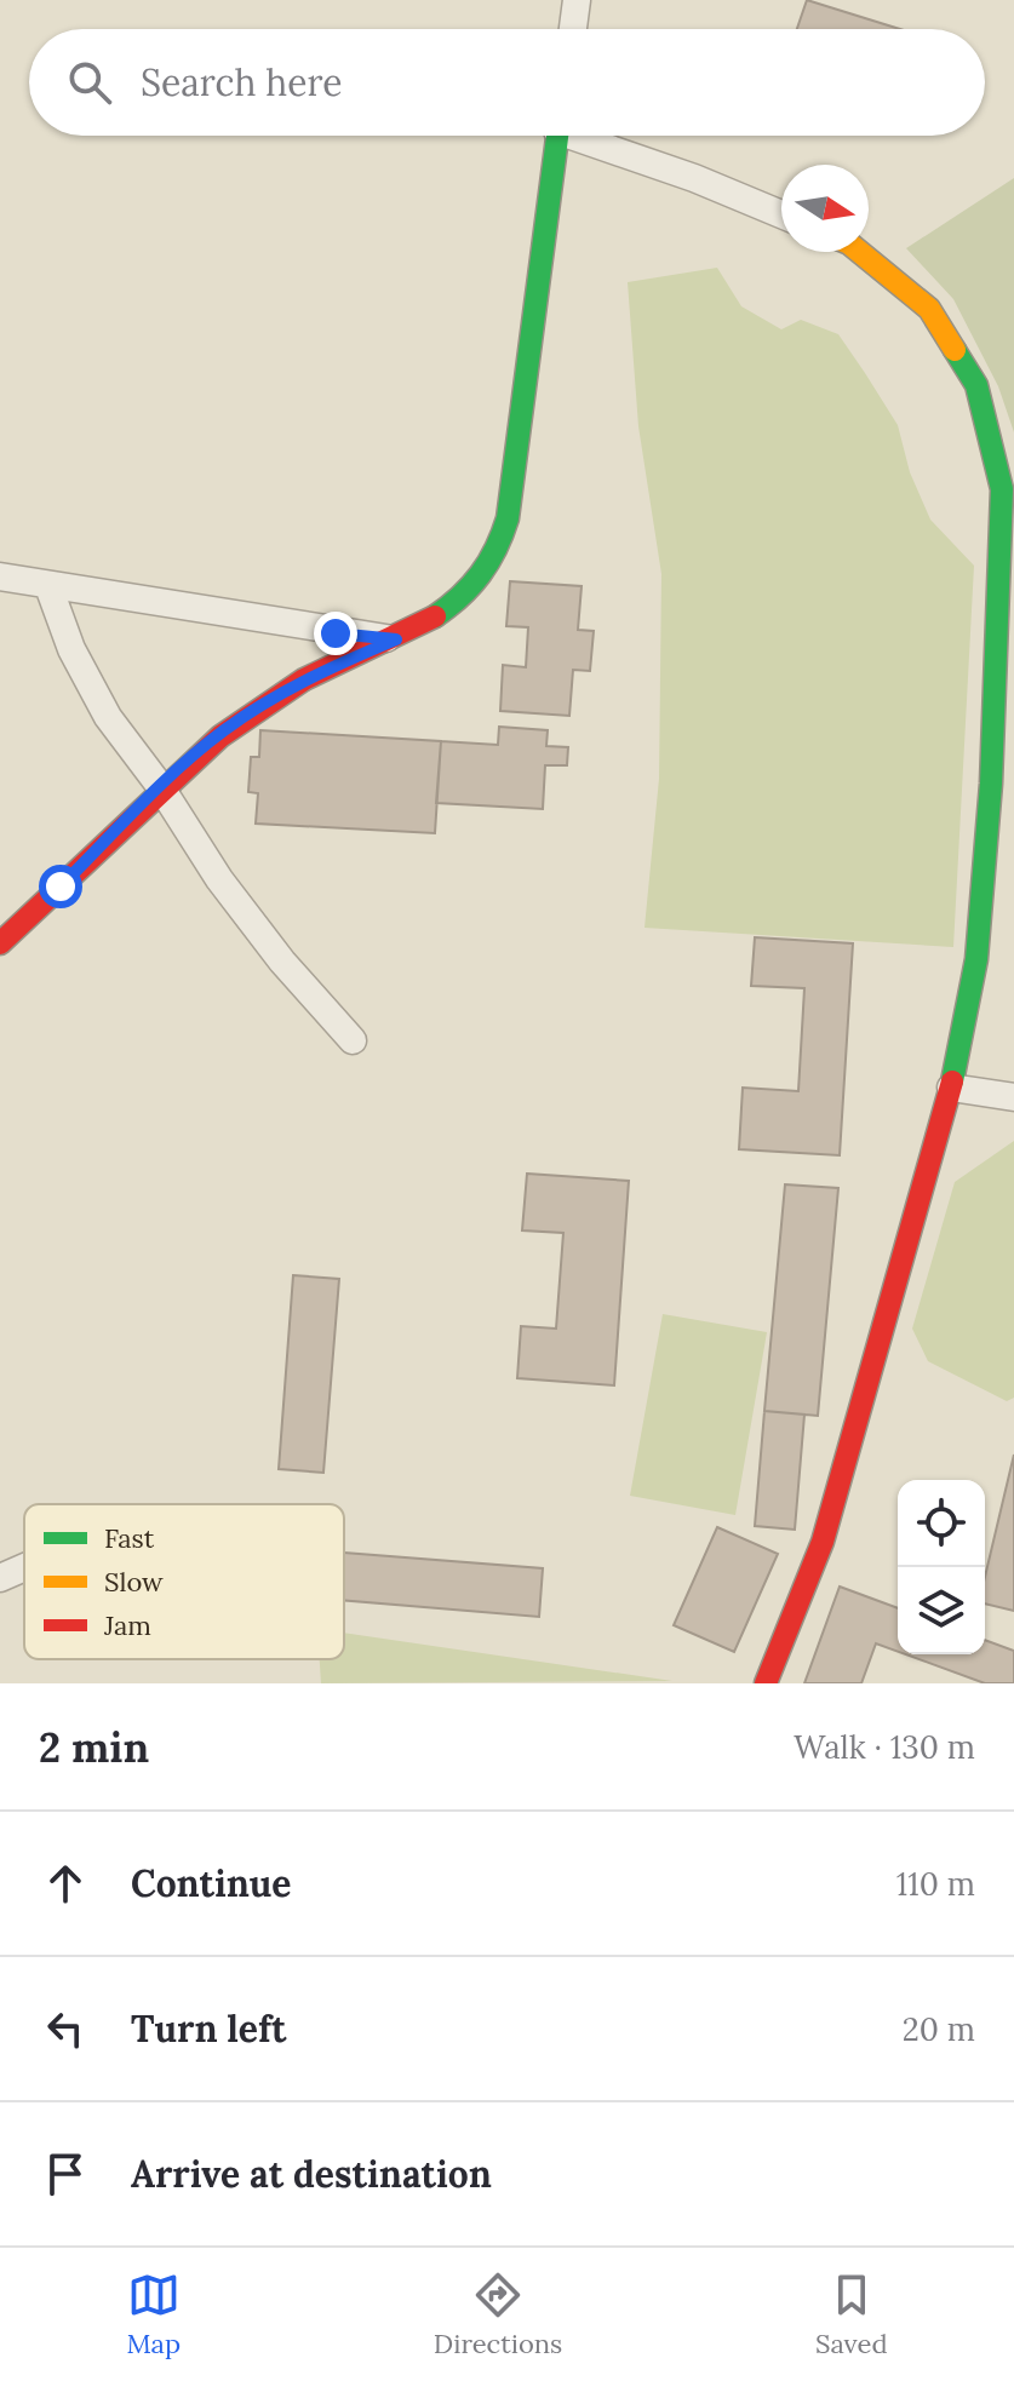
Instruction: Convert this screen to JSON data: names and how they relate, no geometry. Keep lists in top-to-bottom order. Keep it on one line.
{"legend":["Fast","Slow","Jam"],"north":"right","page":{"search":"Search here","heading":["2 min","Walk · 130 m"],"list":[["Continue","110 m"],["Turn left","20 m"],"Arrive at destination"],"nav":["Map","Directions","Saved"]}}
